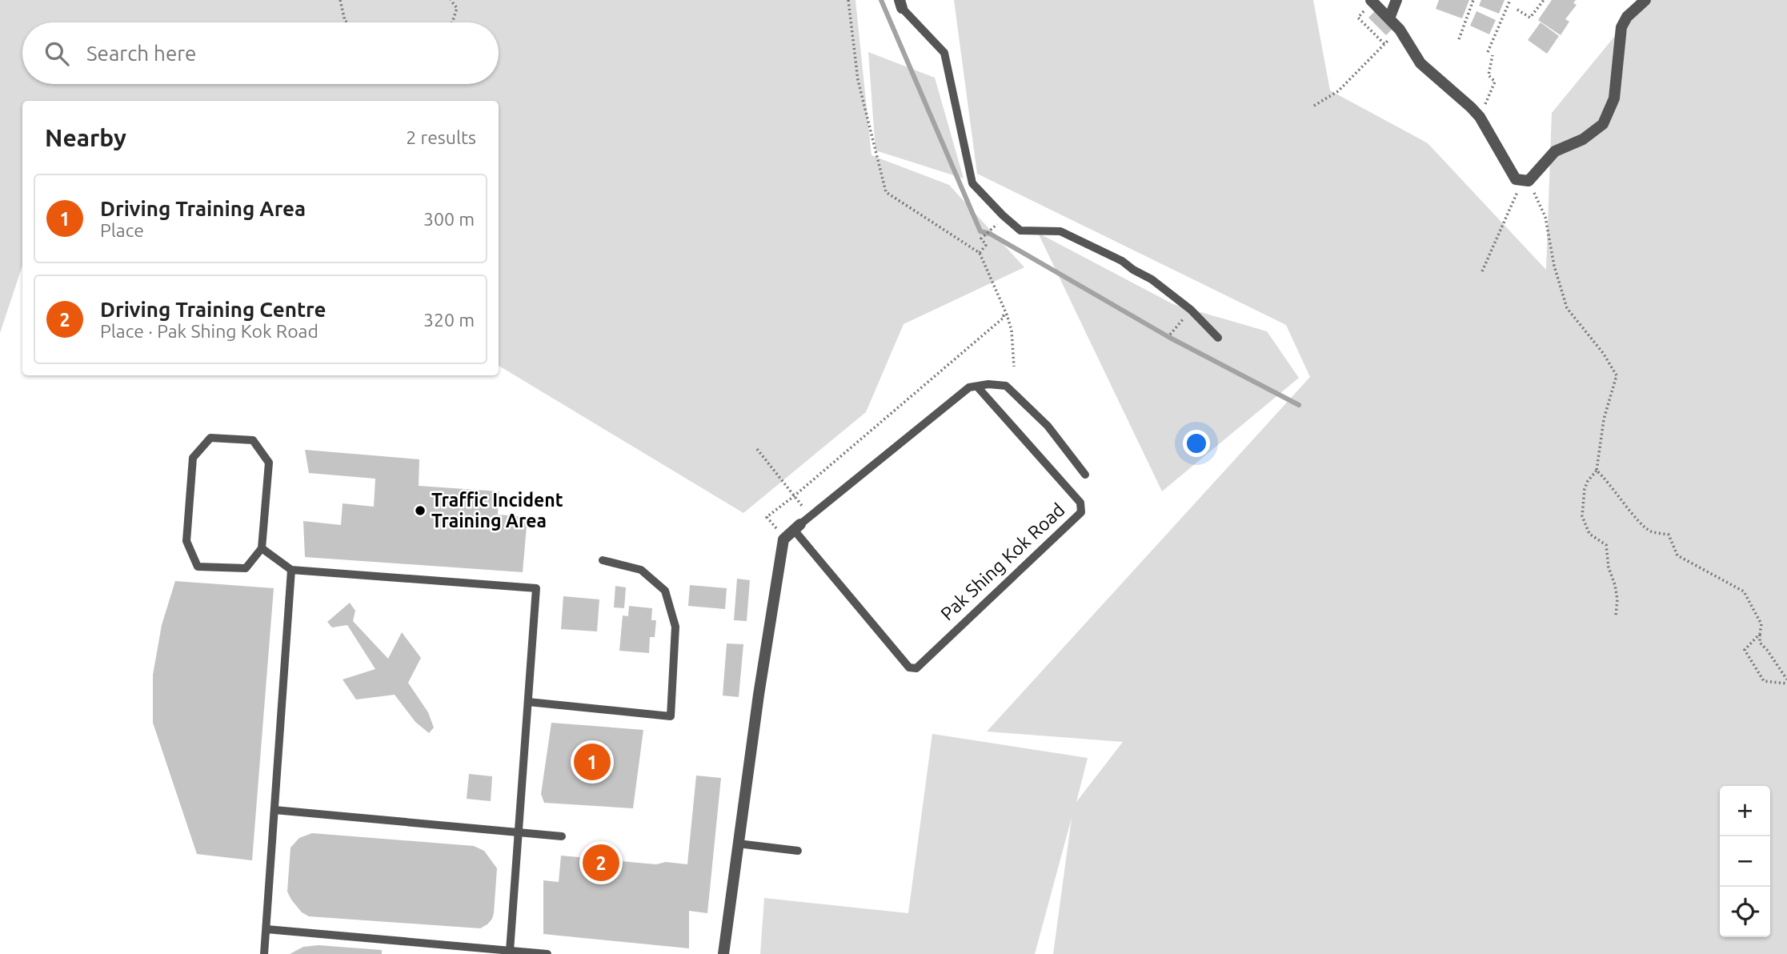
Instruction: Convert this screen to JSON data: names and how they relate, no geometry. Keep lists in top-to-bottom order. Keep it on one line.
{"streets":{"lane":["Pak Shing Kok Road"]},"places":["Traffic Incident Training Area"],"page":{"search":"Search here","heading":["Nearby","2 results"],"list":[{"mark":"1","name":"Driving Training Area","note":"Place","value":"300 m"},{"mark":"2","name":"Driving Training Centre","note":"Place · Pak Shing Kok Road","value":"320 m"}],"pins":["1","2"],"map_buttons":["+","−"]}}
